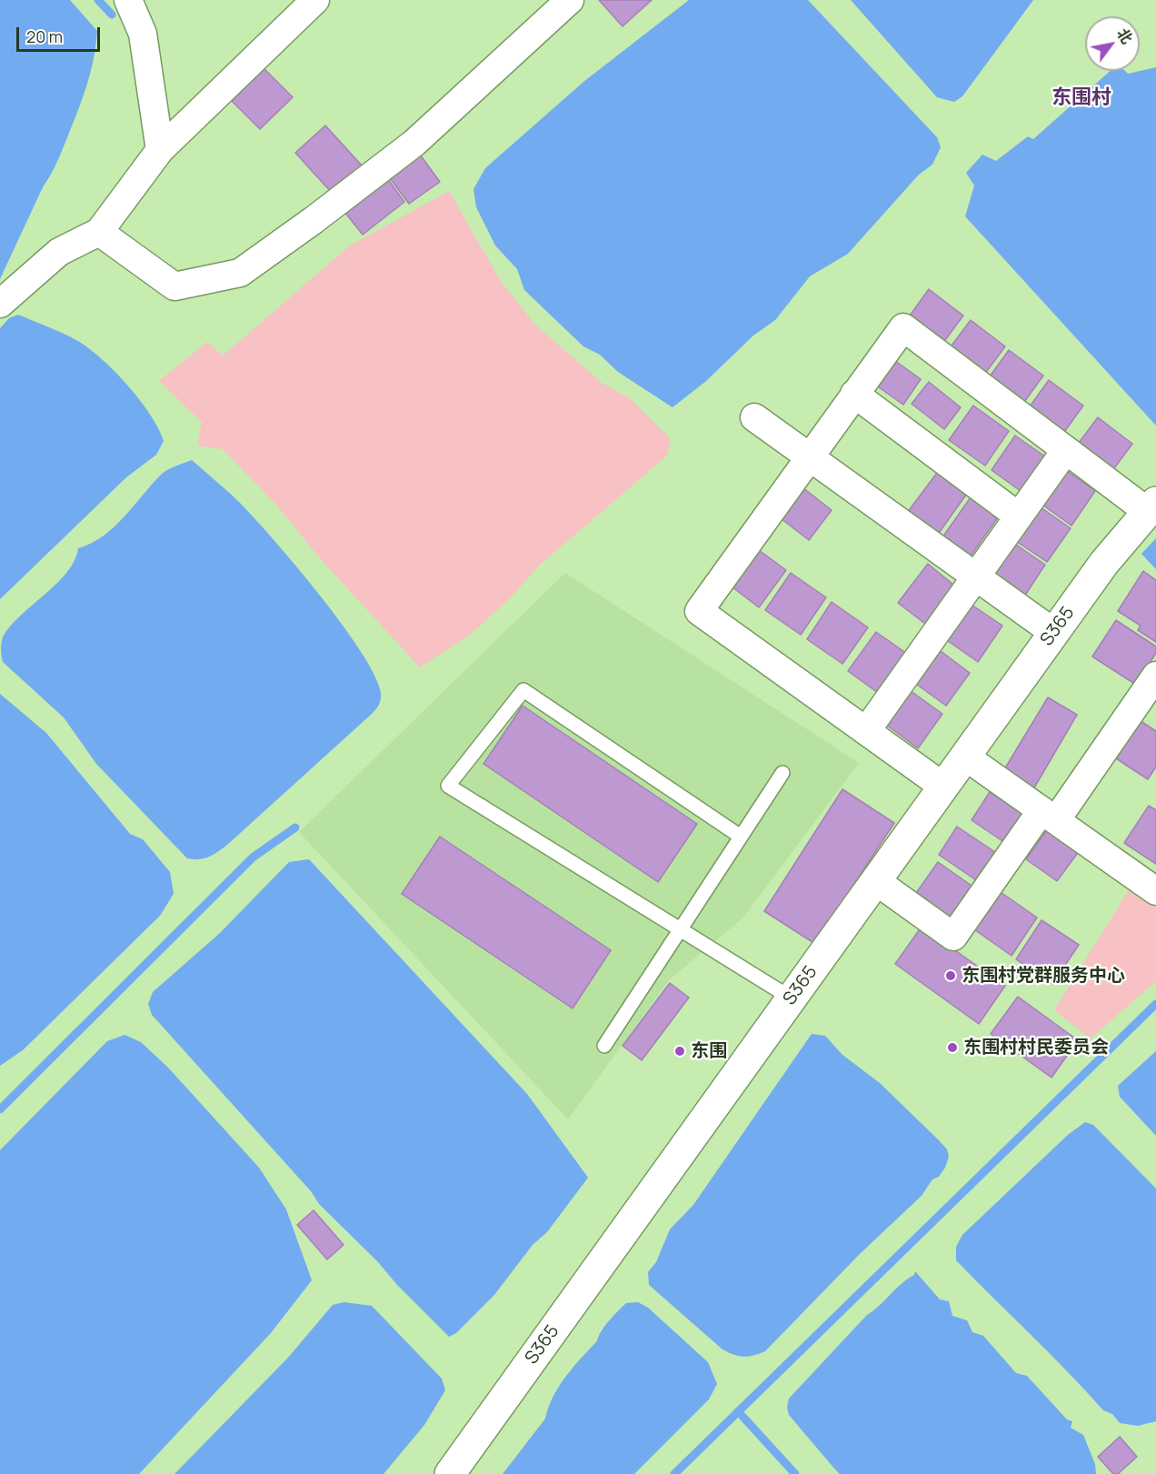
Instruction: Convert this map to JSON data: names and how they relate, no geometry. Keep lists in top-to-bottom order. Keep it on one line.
{"streets":{"street":["S365"]},"districts":["东围村"],"places":["东围村党群服务中心","东围村村民委员会","东围"],"scale_bar":"20 m","north":"top right"}
